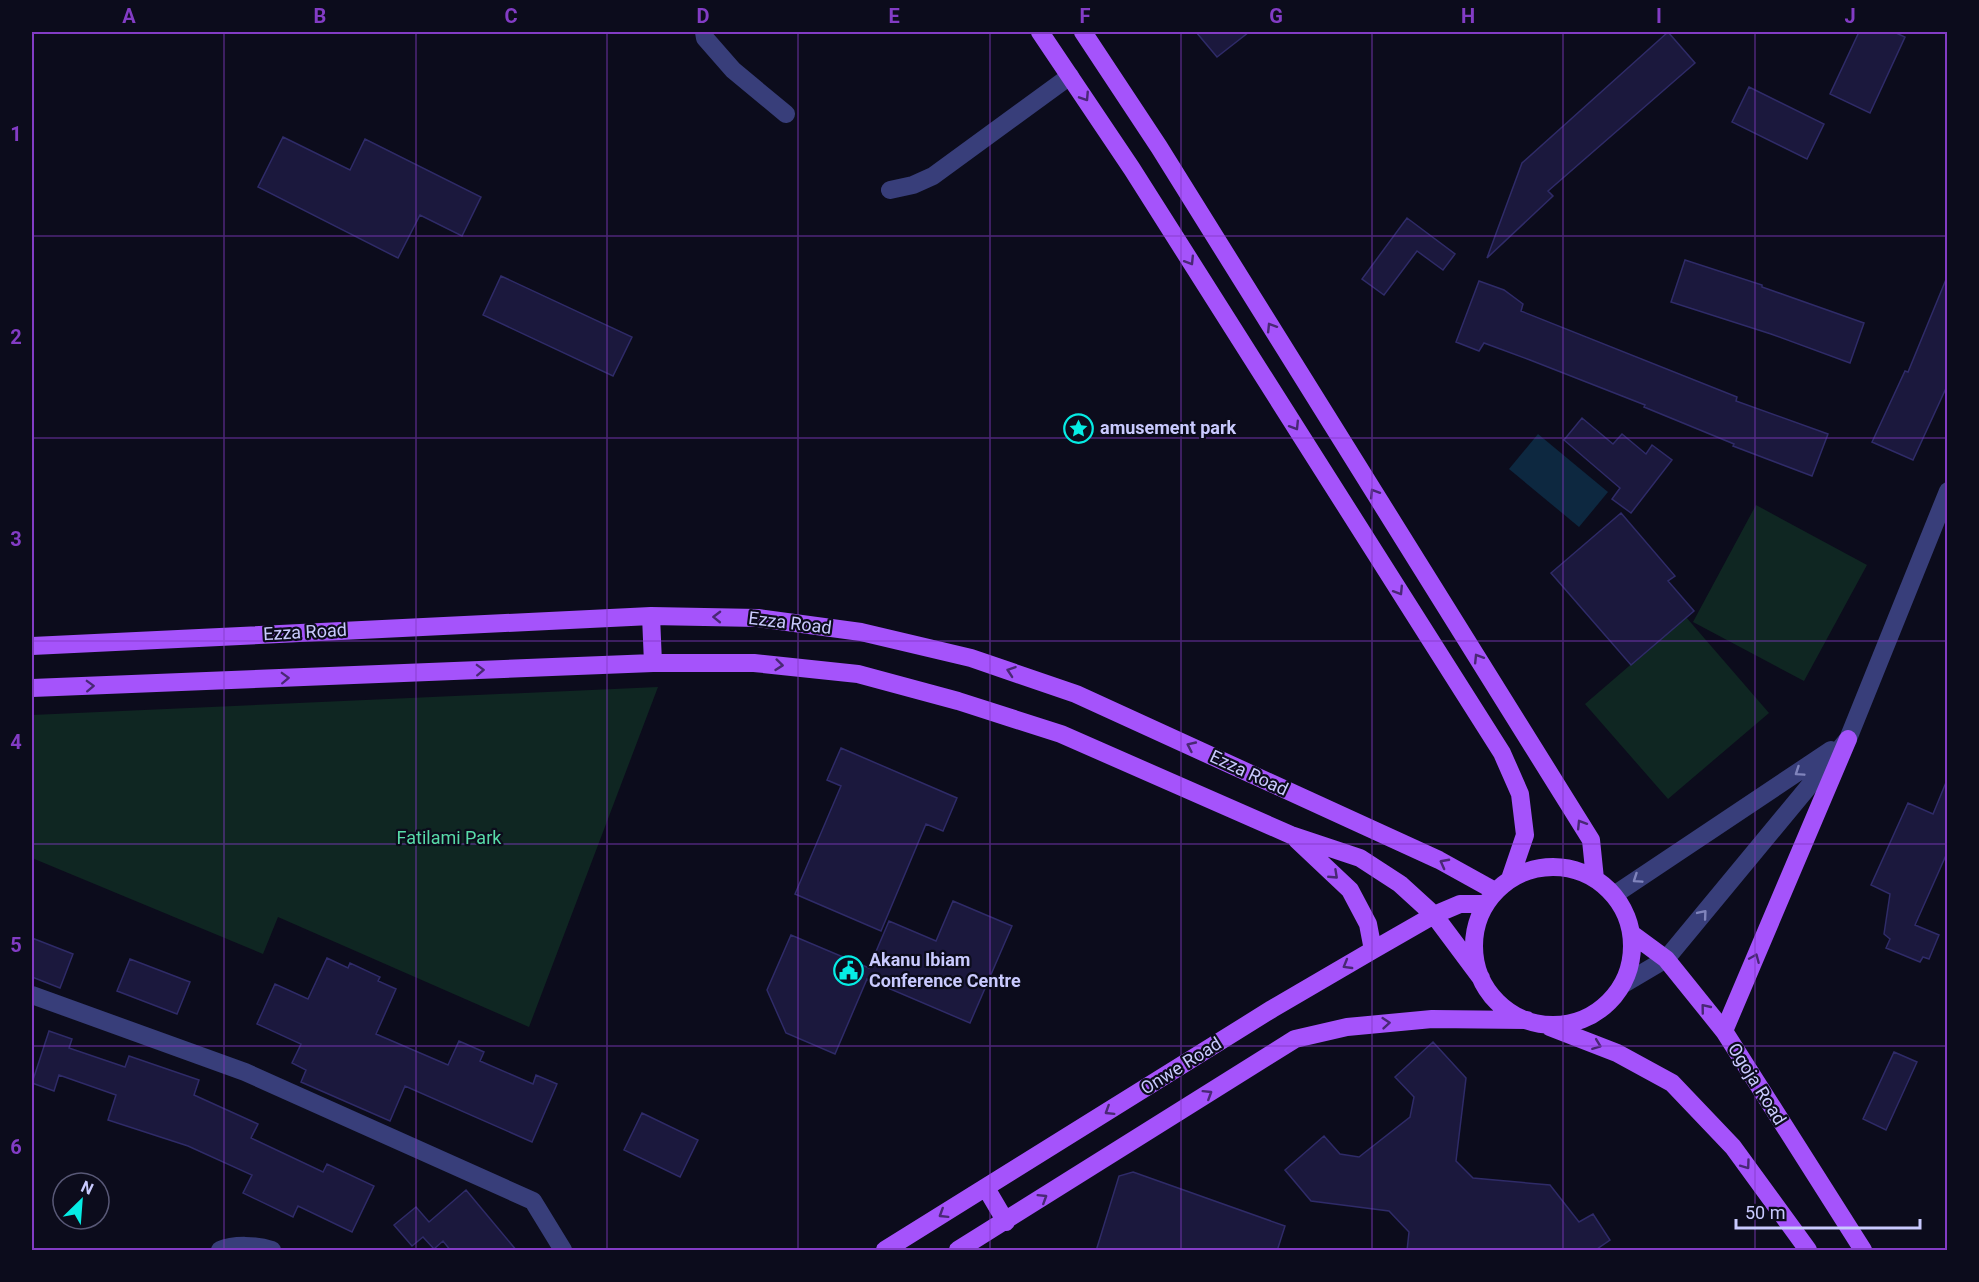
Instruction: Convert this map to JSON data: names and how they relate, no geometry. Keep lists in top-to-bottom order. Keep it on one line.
{"streets":{"main road":["Ezza Road","Onwe Road","Ogoja Road"]},"crossings":[["Ezza Road","Onwe Road"],["Ezza Road","Ogoja Road"],["Onwe Road","Ogoja Road"]],"parks":["Fatilami Park"],"places":{"place":["amusement park"],"public building":["Akanu Ibiam Conference Centre"]},"scale_bar":"50 m","north":"top right","grid":{"columns":["A","B","C","D","E","F","G","H","I","J"],"rows":["1","2","3","4","5","6"]}}
